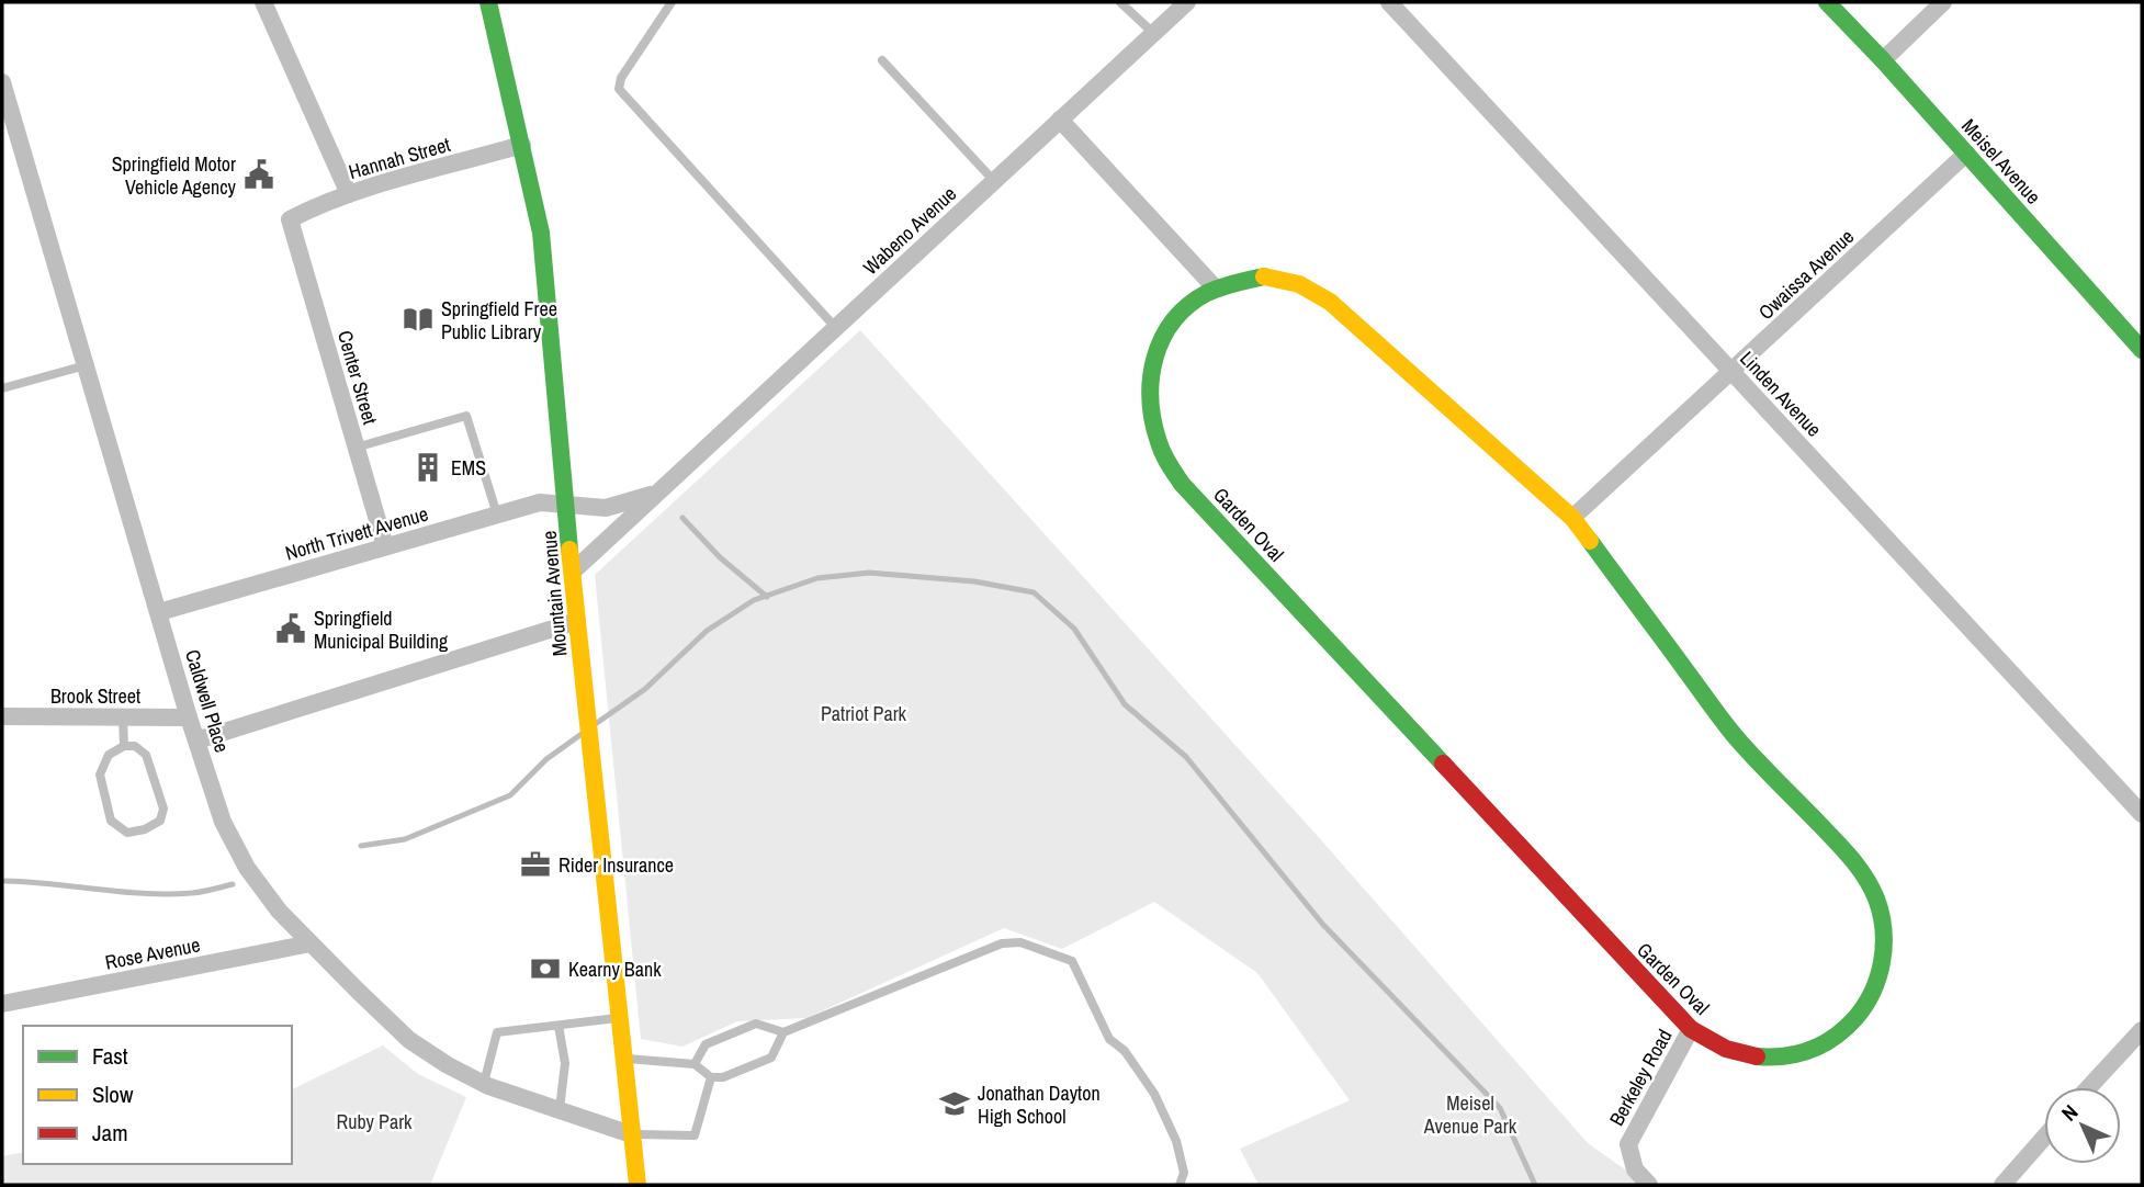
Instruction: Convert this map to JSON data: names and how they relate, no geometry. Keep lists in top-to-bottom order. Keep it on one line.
{"streets":{"street":["Hannah Street","Meisel Avenue","Wabeno Avenue","Owaissa Avenue","Center Street","Linden Avenue","Garden Oval","North Trivett Avenue","Mountain Avenue","Brook Street","Caldwell Place","Rose Avenue","Berkeley Road"]},"crossings":[["Hannah Street","Center Street"],["Hannah Street","Mountain Avenue"],["Meisel Avenue","Owaissa Avenue"],["Wabeno Avenue","North Trivett Avenue"],["Wabeno Avenue","Mountain Avenue"],["Owaissa Avenue","Linden Avenue"],["Owaissa Avenue","Garden Oval"],["Center Street","North Trivett Avenue"],["Garden Oval","Berkeley Road"],["North Trivett Avenue","Mountain Avenue"],["North Trivett Avenue","Caldwell Place"],["Mountain Avenue","Caldwell Place"],["Brook Street","Caldwell Place"],["Caldwell Place","Rose Avenue"]],"parks":["Patriot Park","Meisel Avenue Park","Ruby Park"],"places":{"public building":["Springfield Motor Vehicle Agency","Springfield Municipal Building"],"library":["Springfield Free Public Library"],"building":["EMS"],"office":["Rider Insurance"],"bank":["Kearny Bank"],"school or university":["Jonathan Dayton High School"]},"legend":["Fast","Slow","Jam"],"north":"top left"}
